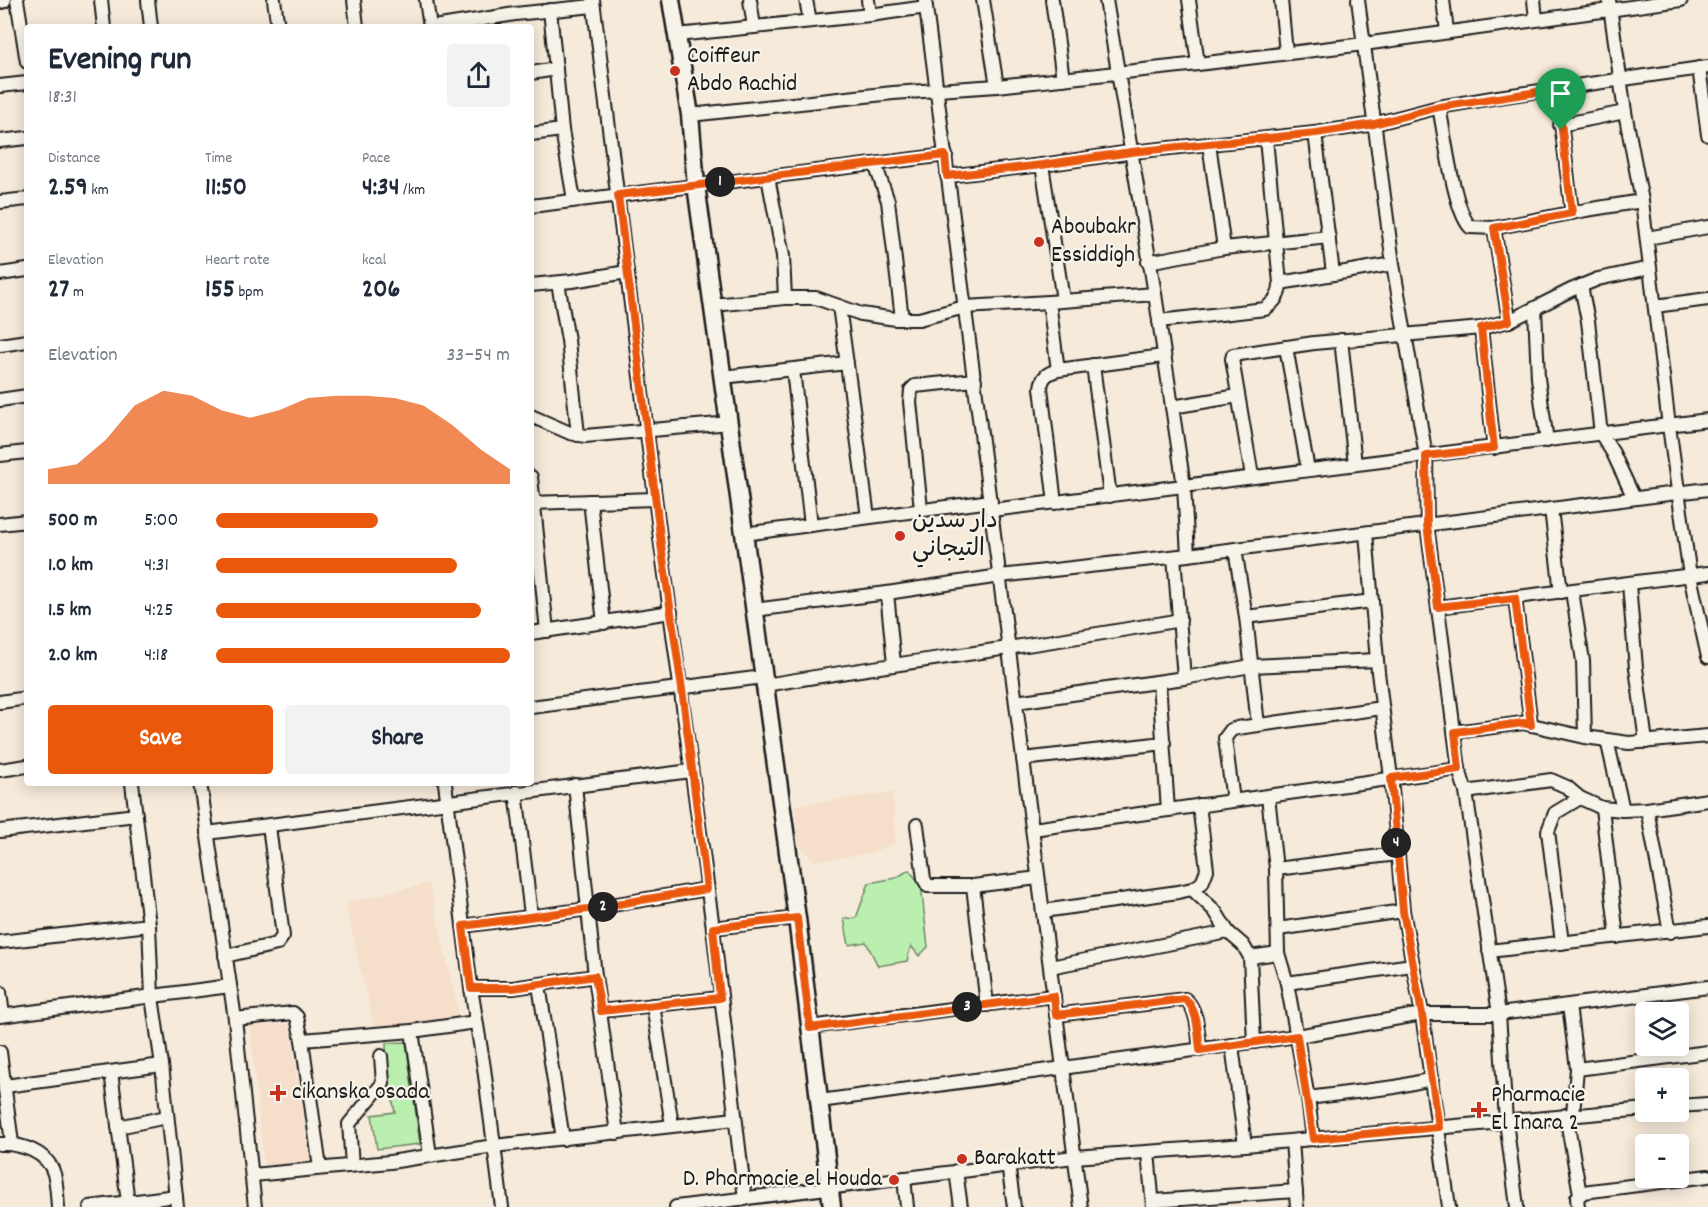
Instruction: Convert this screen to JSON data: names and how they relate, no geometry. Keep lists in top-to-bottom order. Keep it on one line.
{"places":{"other":["Coiffeur Abdo Rachid","Aboubakr Essiddigh","دار سدين التيجاني","Barakatt","D. Pharmacie el Houda"],"health":["cikanska osada","Pharmacie El Inara 2"]},"page":{"heading":["Evening run","18:31"],"stats":[["Distance","2.59 km"],["Time","11:50"],["Pace","4:34 /km"],["Elevation","27 m"],["Heart rate","155 bpm"],["kcal","206"]],"pins":["1","4","2","3"],"chart":["Elevation","33–54 m"],"list":[{"name":"500 m","note":"5:00"},{"name":"1.0 km","note":"4:31"},{"name":"1.5 km","note":"4:25"},{"name":"2.0 km","note":"4:18"}],"buttons":["Save","Share"],"map_buttons":["+","−"]}}
